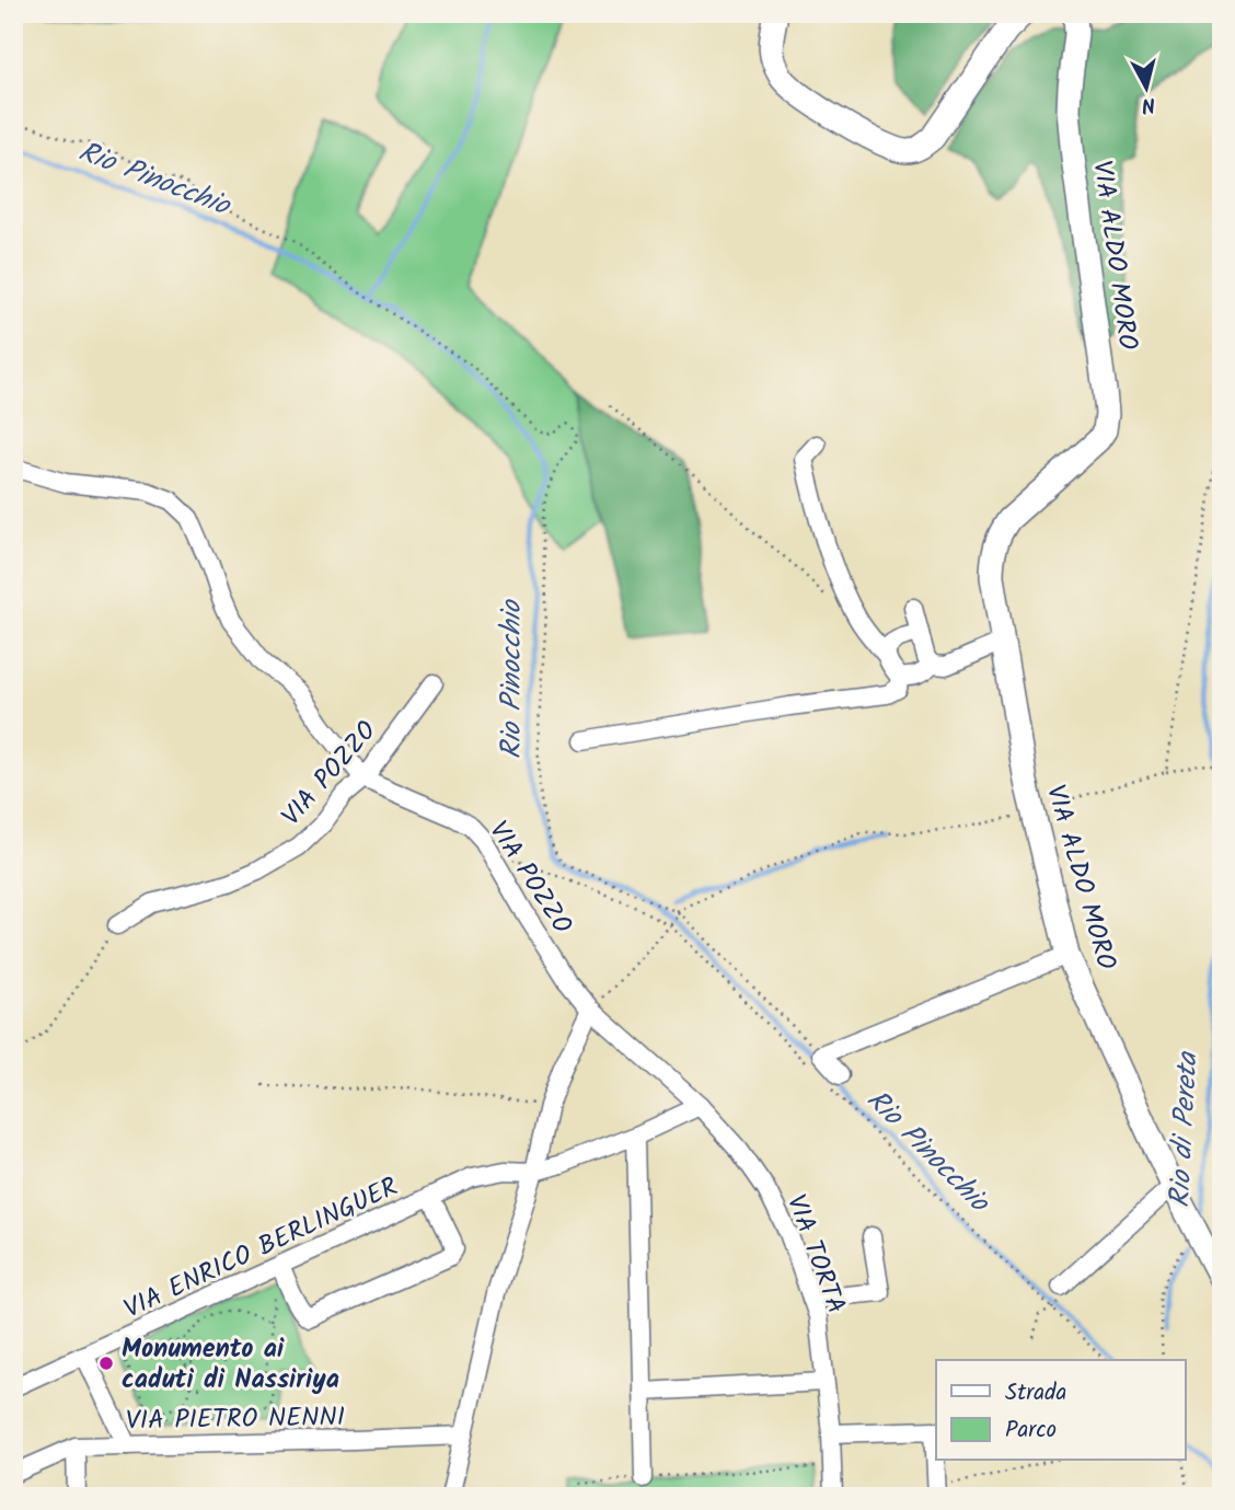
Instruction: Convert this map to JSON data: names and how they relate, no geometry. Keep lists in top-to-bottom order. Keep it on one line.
{"streets":{"main road":["VIA ALDO MORO"],"street":["VIA POZZO","VIA ENRICO BERLINGUER","VIA TORTA","VIA PIETRO NENNI"]},"crossings":[["VIA POZZO","VIA TORTA"],["VIA ENRICO BERLINGUER","VIA TORTA"]],"water":["Rio Pinocchio","Rio di Pereta"],"places":["Monumento ai caduti di Nassiriya"],"legend":["Strada","Parco"],"north":"bottom"}
